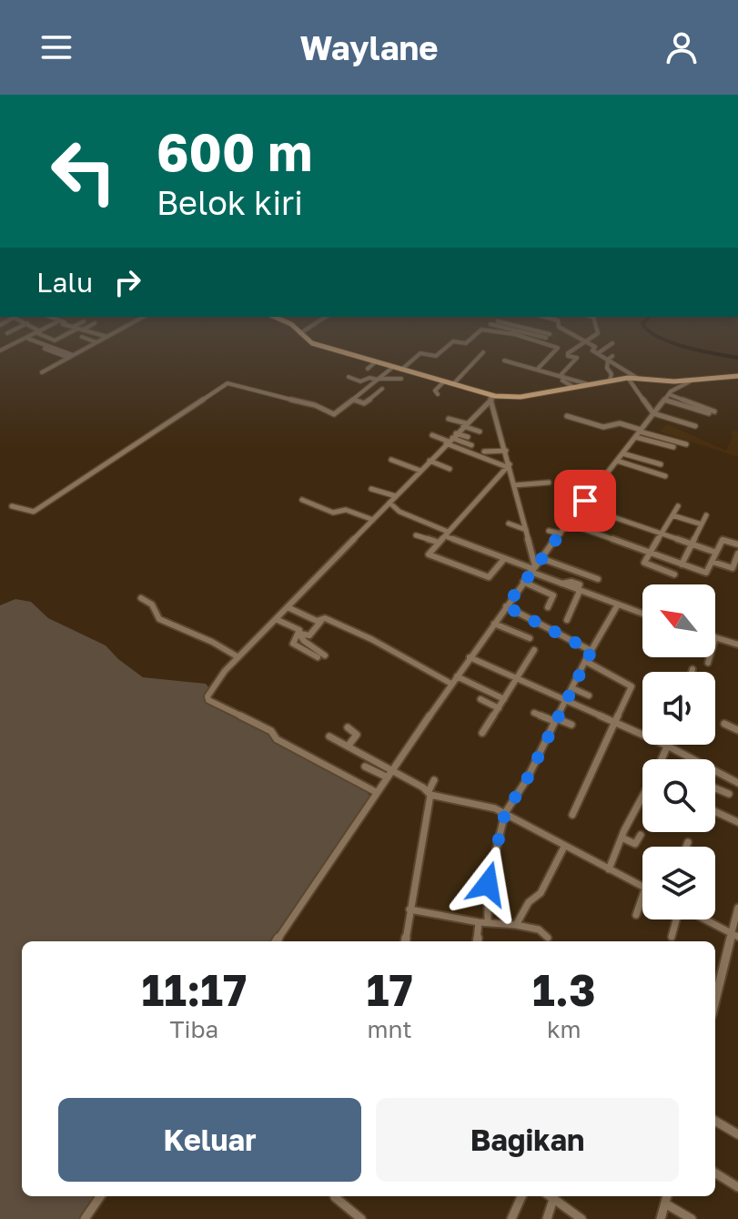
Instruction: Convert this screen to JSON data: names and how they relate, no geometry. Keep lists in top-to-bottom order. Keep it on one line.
{"north":"top left","page":{"header":"Waylane","turn":["600 m","Belok kiri"],"then":"Lalu","eta":["11:17","Tiba","17","mnt","1.3","km"],"buttons":["Keluar","Bagikan"]}}
